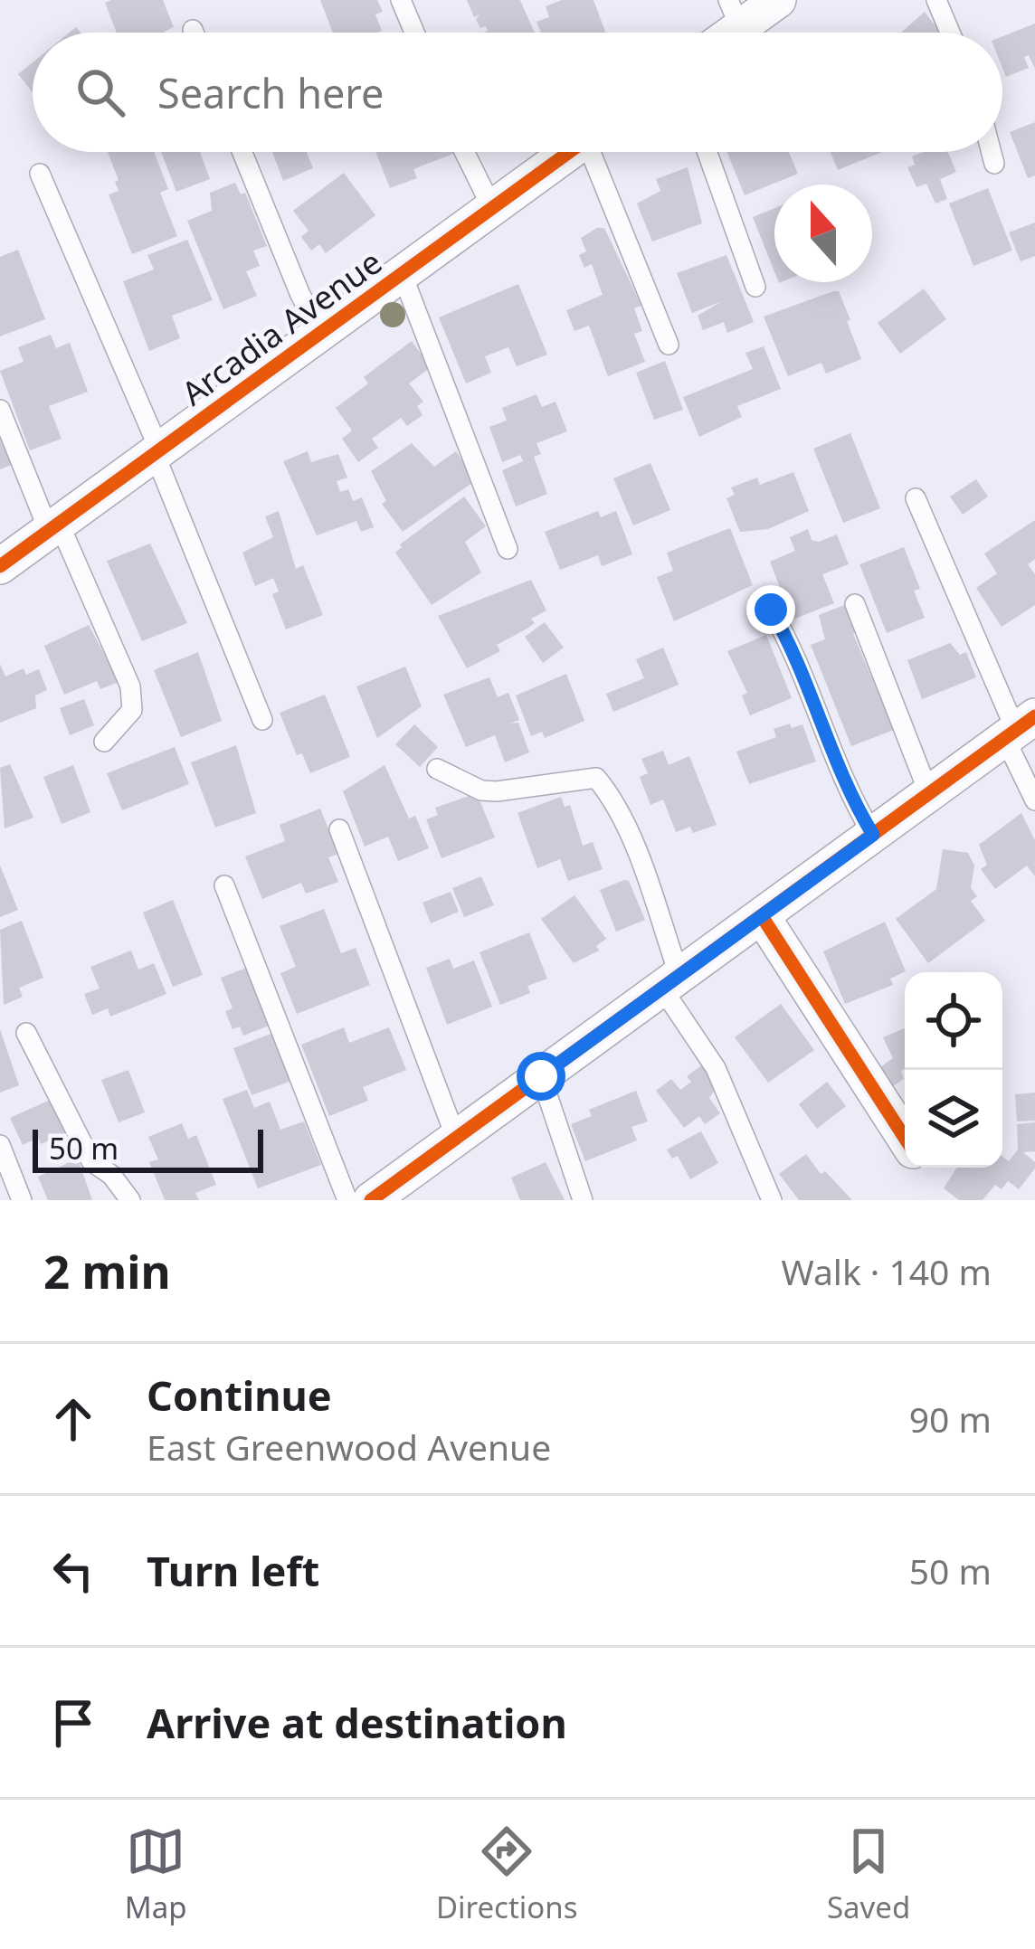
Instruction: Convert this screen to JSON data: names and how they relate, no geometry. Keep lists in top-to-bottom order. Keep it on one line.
{"streets":{"street":["Arcadia Avenue"]},"scale_bar":"50 m","north":"top","page":{"search":"Search here","scale":"50 m","heading":["2 min","Walk · 140 m"],"list":[["Continue","East Greenwood Avenue","90 m"],["Turn left","50 m"],"Arrive at destination"],"nav":["Map","Directions","Saved"]}}
